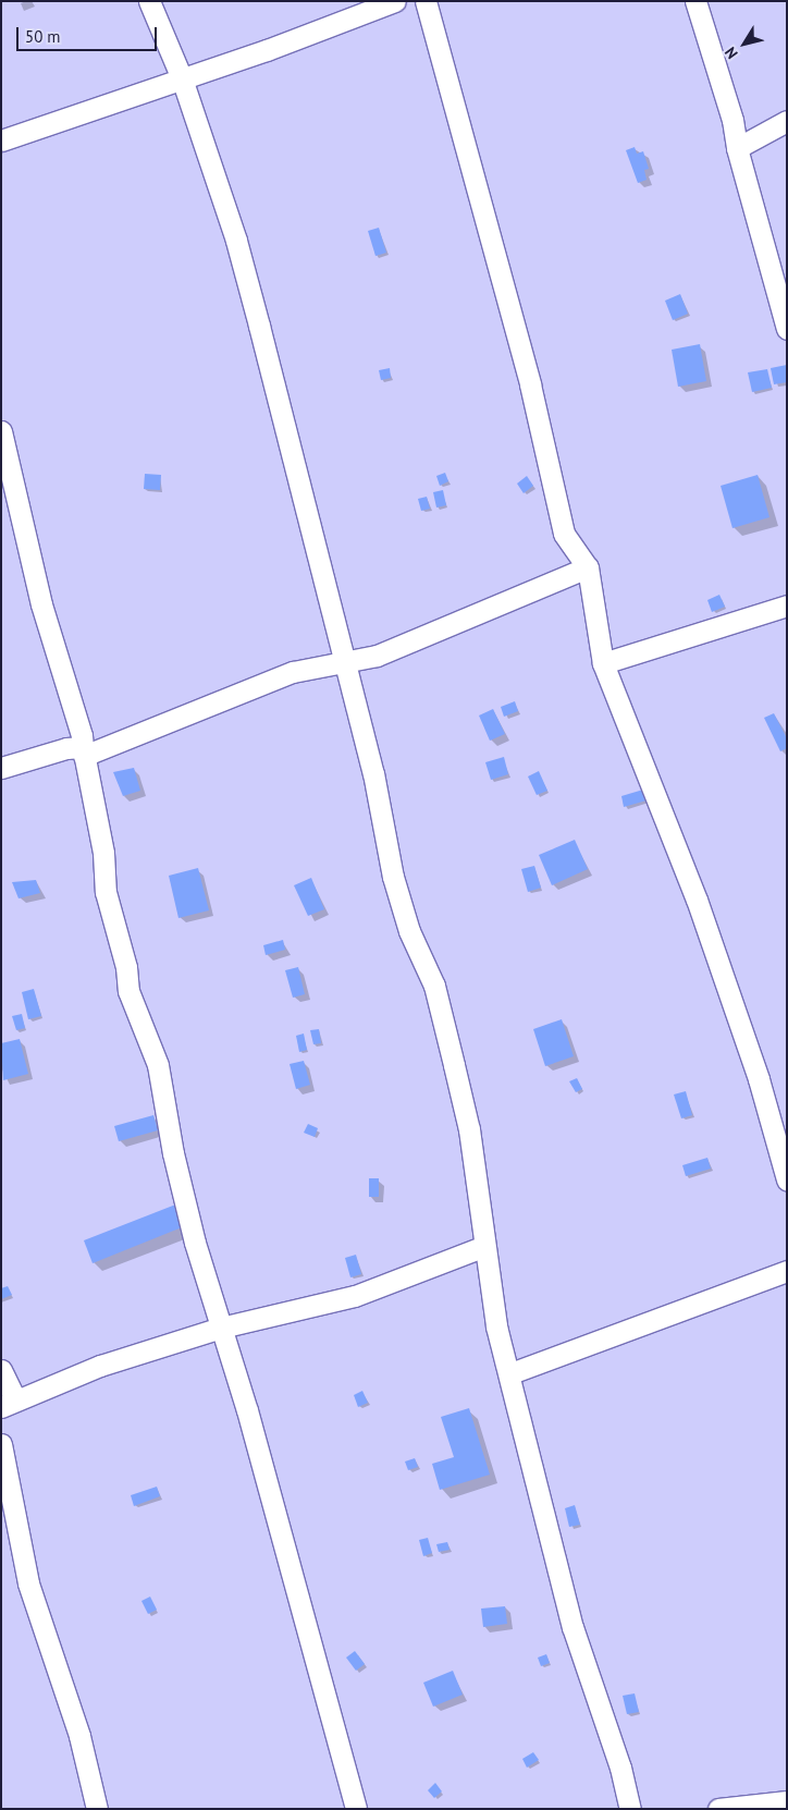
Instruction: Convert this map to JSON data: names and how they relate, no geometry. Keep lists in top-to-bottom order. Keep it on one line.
{"scale_bar":"50 m","north":"bottom left"}
